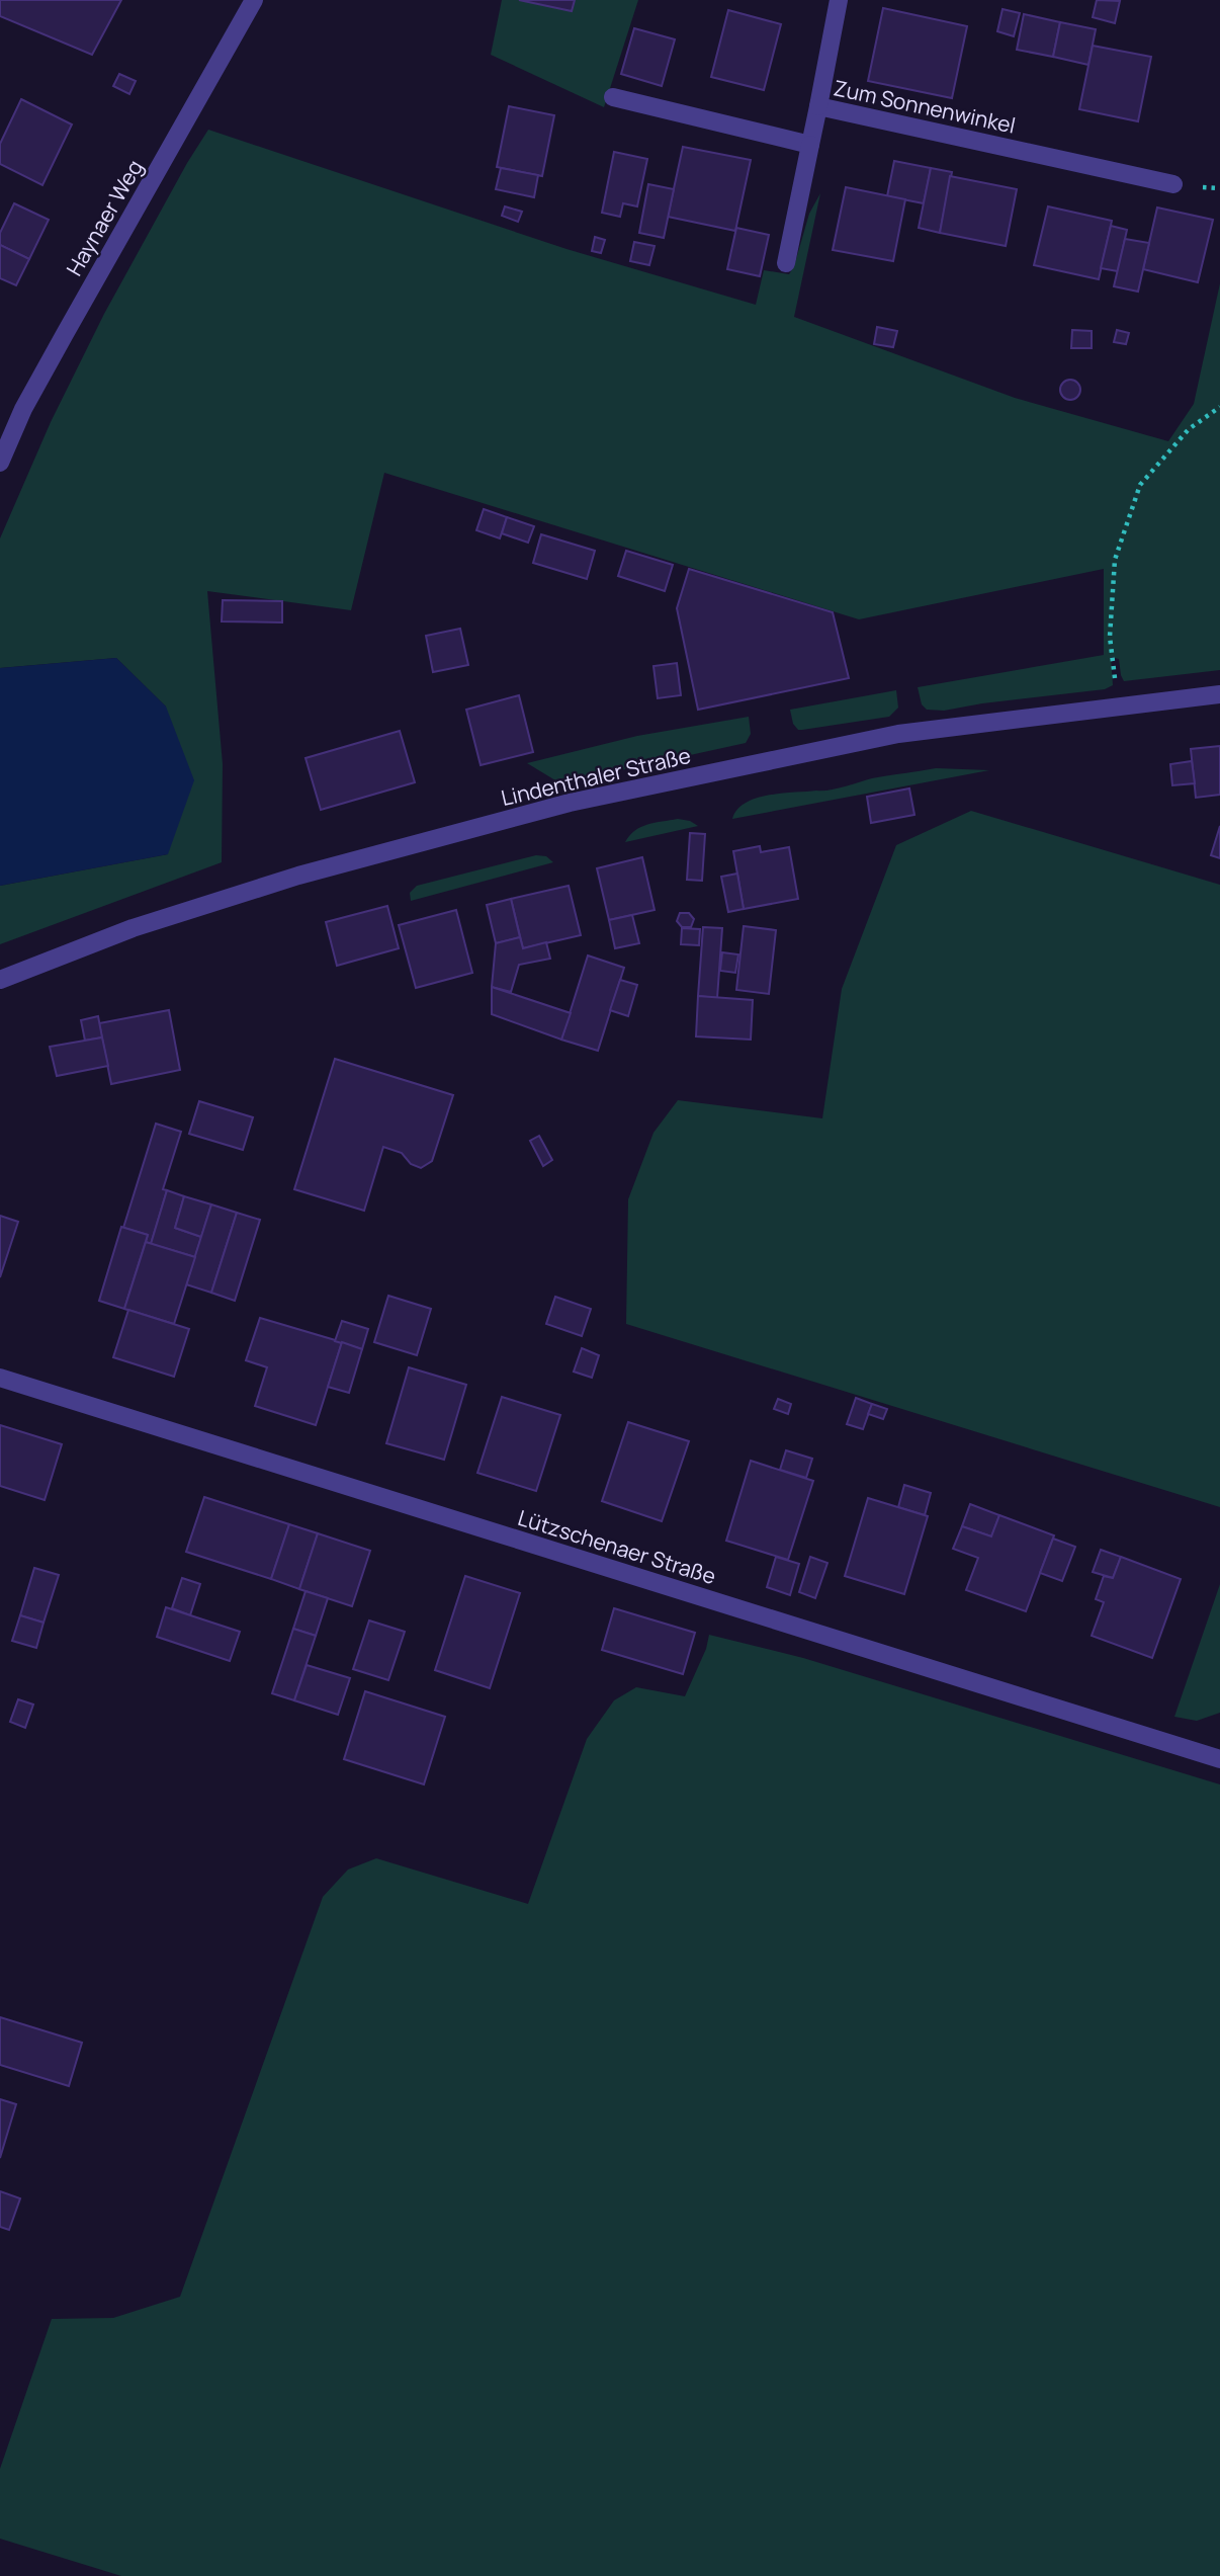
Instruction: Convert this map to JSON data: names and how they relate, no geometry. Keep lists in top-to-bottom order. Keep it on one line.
{"streets":{"street":["Zum Sonnenwinkel","Haynaer Weg","Lindenthaler Straße","Lützschenaer Straße"]}}
